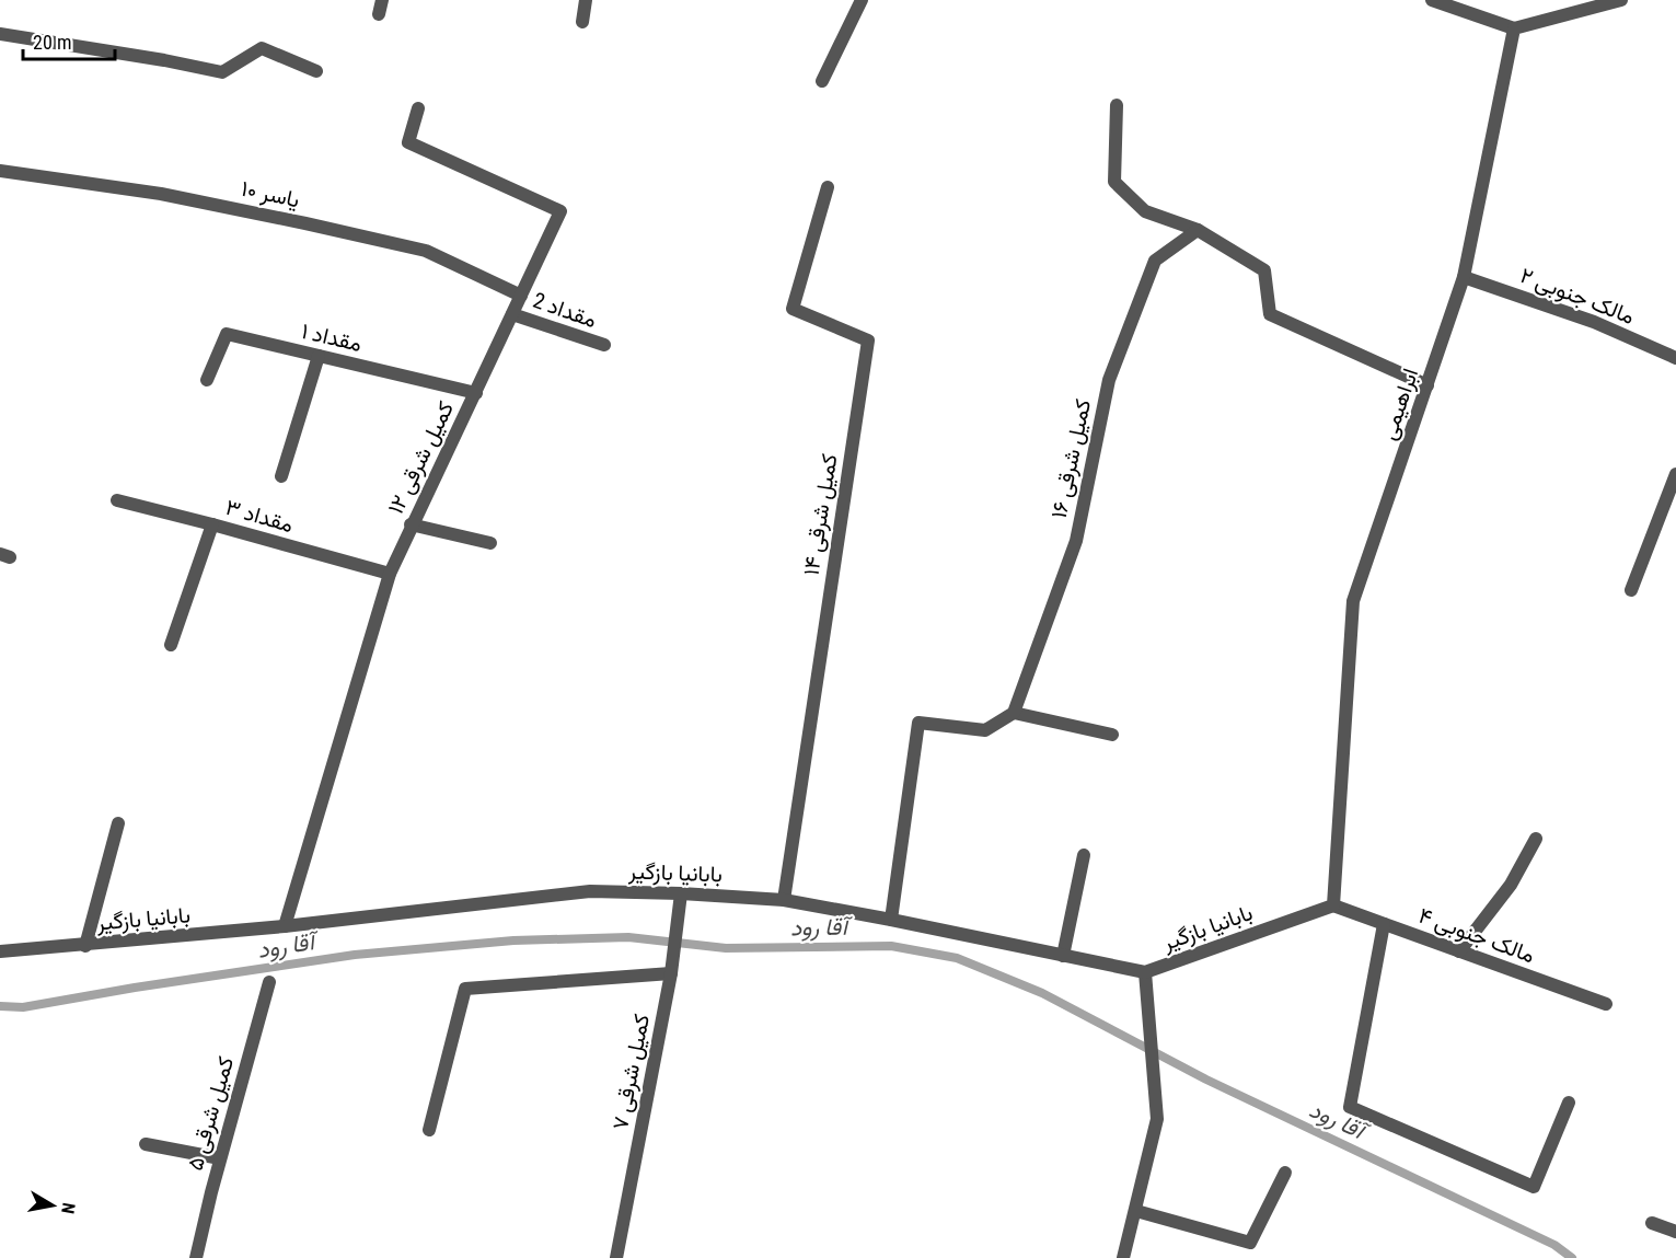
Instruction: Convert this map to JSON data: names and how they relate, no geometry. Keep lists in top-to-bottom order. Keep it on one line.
{"streets":{"street":["یاسر ۱۰","مالک جنوبی ۲","مقداد 2","مقداد ۱","ابراهیمی","کمیل شرقی ۱۲","کمیل شرقی ۱۶","کمیل شرقی ۱۴","مقداد ۳","بابانیا بازگیر","مالک جنوبی ۴","کمیل شرقی ۷","کمیل شرقی ۵"]},"crossings":[["یاسر ۱۰","کمیل شرقی ۱۲"],["مالک جنوبی ۲","ابراهیمی"],["مقداد 2","کمیل شرقی ۱۲"],["مقداد ۱","کمیل شرقی ۱۲"],["ابراهیمی","بابانیا بازگیر"],["ابراهیمی","مالک جنوبی ۴"],["کمیل شرقی ۱۲","مقداد ۳"],["کمیل شرقی ۱۲","بابانیا بازگیر"],["کمیل شرقی ۱۴","بابانیا بازگیر"],["بابانیا بازگیر","مالک جنوبی ۴"],["بابانیا بازگیر","کمیل شرقی ۷"]],"water":["آقا رود"],"scale_bar":"20 m","north":"right"}
